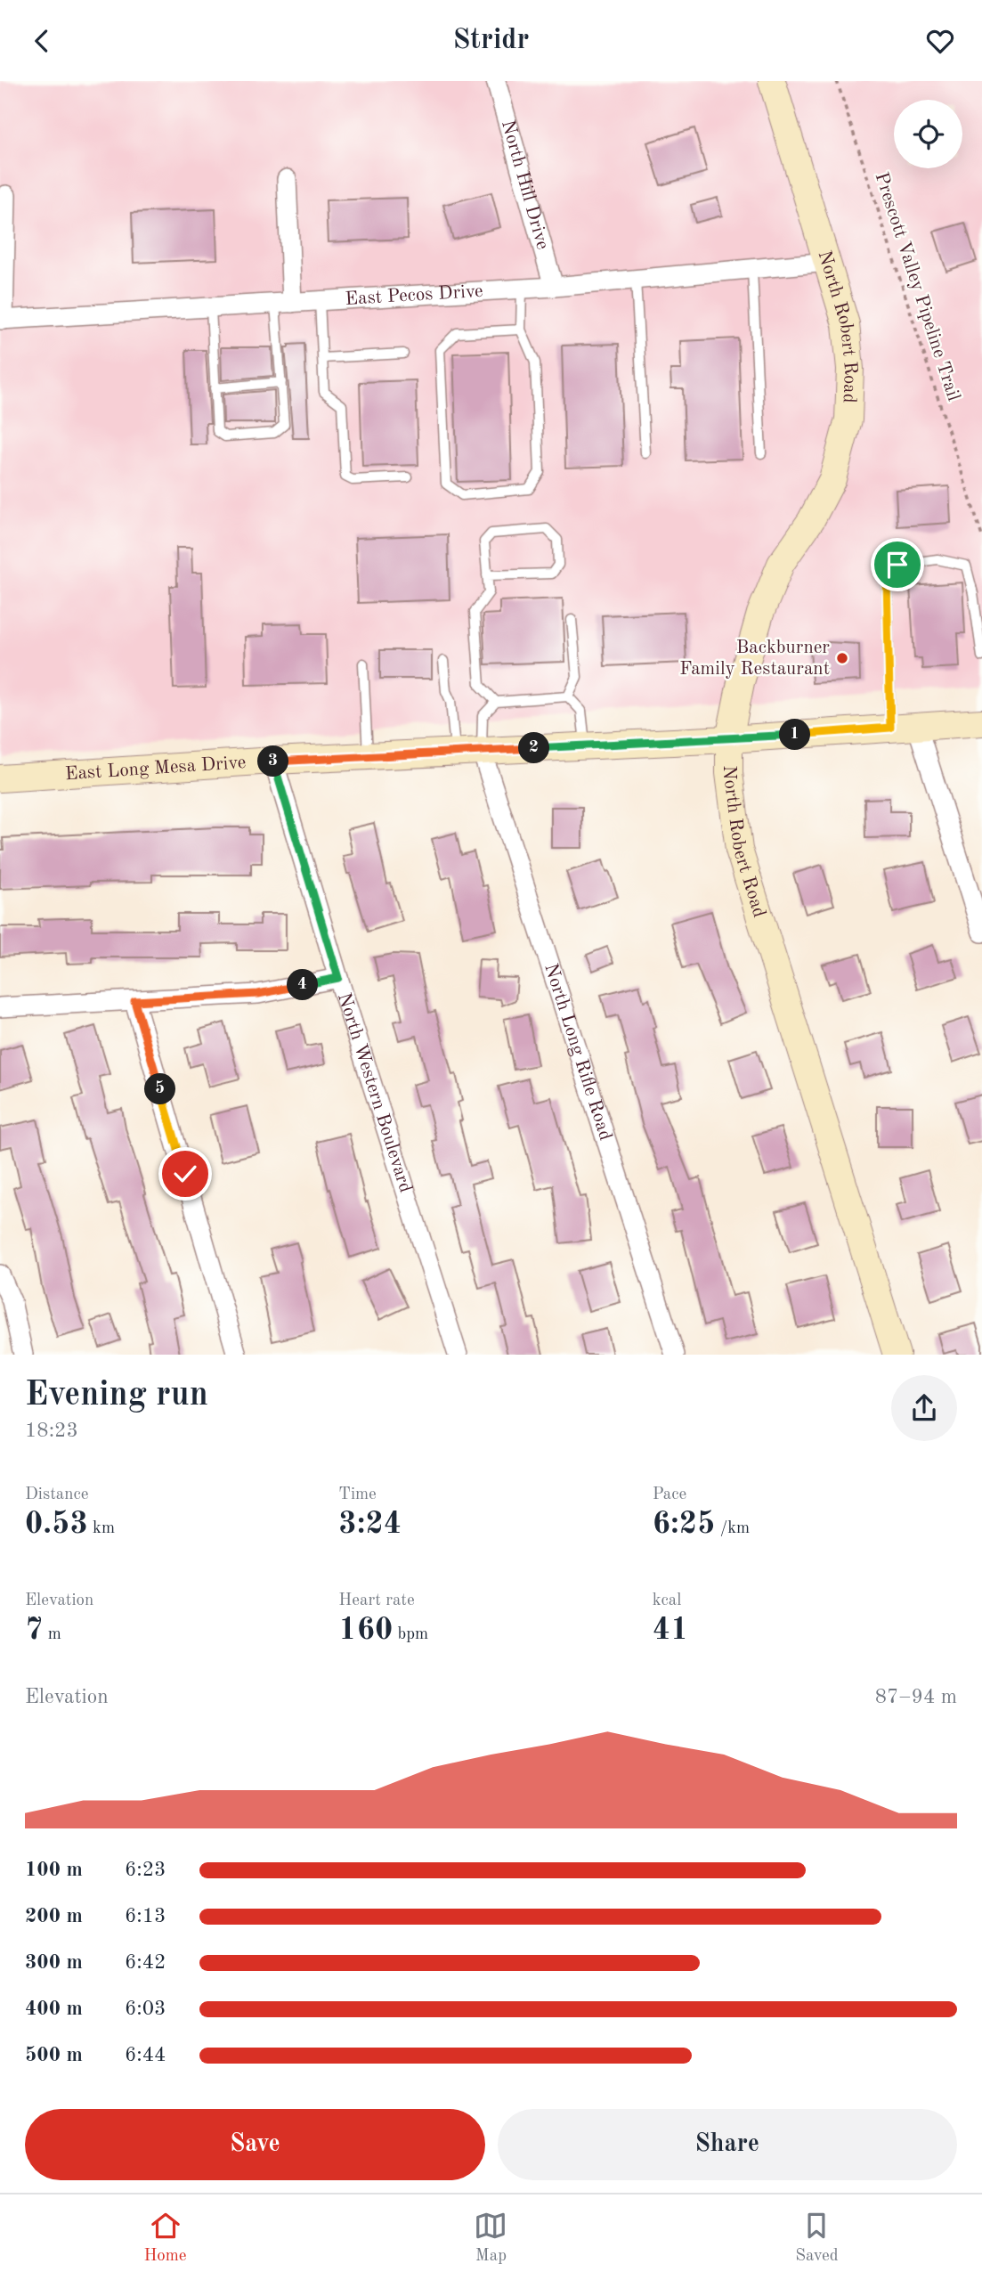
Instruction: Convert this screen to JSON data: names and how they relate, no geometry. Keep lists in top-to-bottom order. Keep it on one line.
{"streets":{"main road":["North Robert Road","East Long Mesa Drive"],"street":["North Hill Drive","East Pecos Drive","North Long Rifle Road","North Western Boulevard"],"path":["Prescott Valley Pipeline Trail"]},"crossings":[["North Hill Drive","East Pecos Drive"],["East Pecos Drive","North Robert Road"],["North Robert Road","East Long Mesa Drive"],["East Long Mesa Drive","North Long Rifle Road"],["East Long Mesa Drive","North Western Boulevard"]],"places":["Backburner Family Restaurant"],"page":{"header":"Stridr","pins":["1","2","3","4","5"],"heading":["Evening run","18:23"],"stats":[["Distance","0.53 km"],["Time","3:24"],["Pace","6:25 /km"],["Elevation","7 m"],["Heart rate","160 bpm"],["kcal","41"]],"chart":["Elevation","87–94 m"],"list":[{"name":"100 m","note":"6:23"},{"name":"200 m","note":"6:13"},{"name":"300 m","note":"6:42"},{"name":"400 m","note":"6:03"},{"name":"500 m","note":"6:44"}],"buttons":["Save","Share"],"tabs":["Home","Map","Saved"]}}
